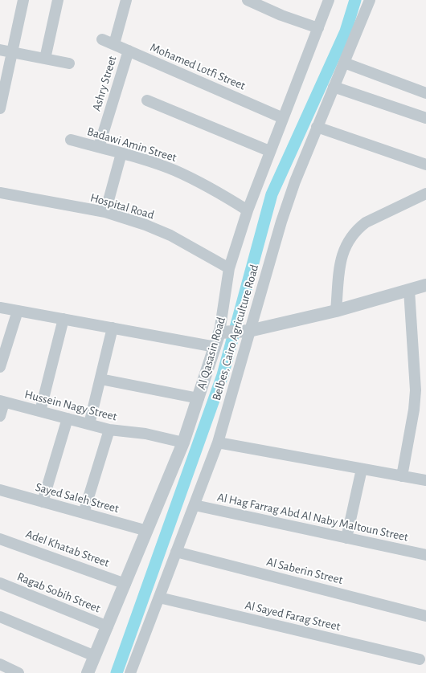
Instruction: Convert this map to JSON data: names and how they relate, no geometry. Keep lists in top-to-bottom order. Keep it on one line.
{"streets":{"street":["Mohamed Lotfi Street","Ashry Street","Badawi Amin Street","Hospital Road","Belbes, Cairo Agriculture Road","Al Qasasin Road","Hussein Nagy Street","Sayed Saleh Street","Al Hag Farrag Abd Al Naby Maltoun Street","Adel Khatab Street","Al Saberin Street","Ragab Sobih Street","Al Sayed Farag Street"]},"crossings":[["Mohamed Lotfi Street","Ashry Street"],["Mohamed Lotfi Street","Al Qasasin Road"],["Ashry Street","Badawi Amin Street"],["Badawi Amin Street","Al Qasasin Road"],["Hospital Road","Al Qasasin Road"],["Belbes, Cairo Agriculture Road","Al Hag Farrag Abd Al Naby Maltoun Street"],["Belbes, Cairo Agriculture Road","Al Saberin Street"],["Belbes, Cairo Agriculture Road","Al Sayed Farag Street"],["Al Qasasin Road","Hussein Nagy Street"],["Al Qasasin Road","Sayed Saleh Street"],["Al Qasasin Road","Adel Khatab Street"],["Al Qasasin Road","Ragab Sobih Street"]]}
